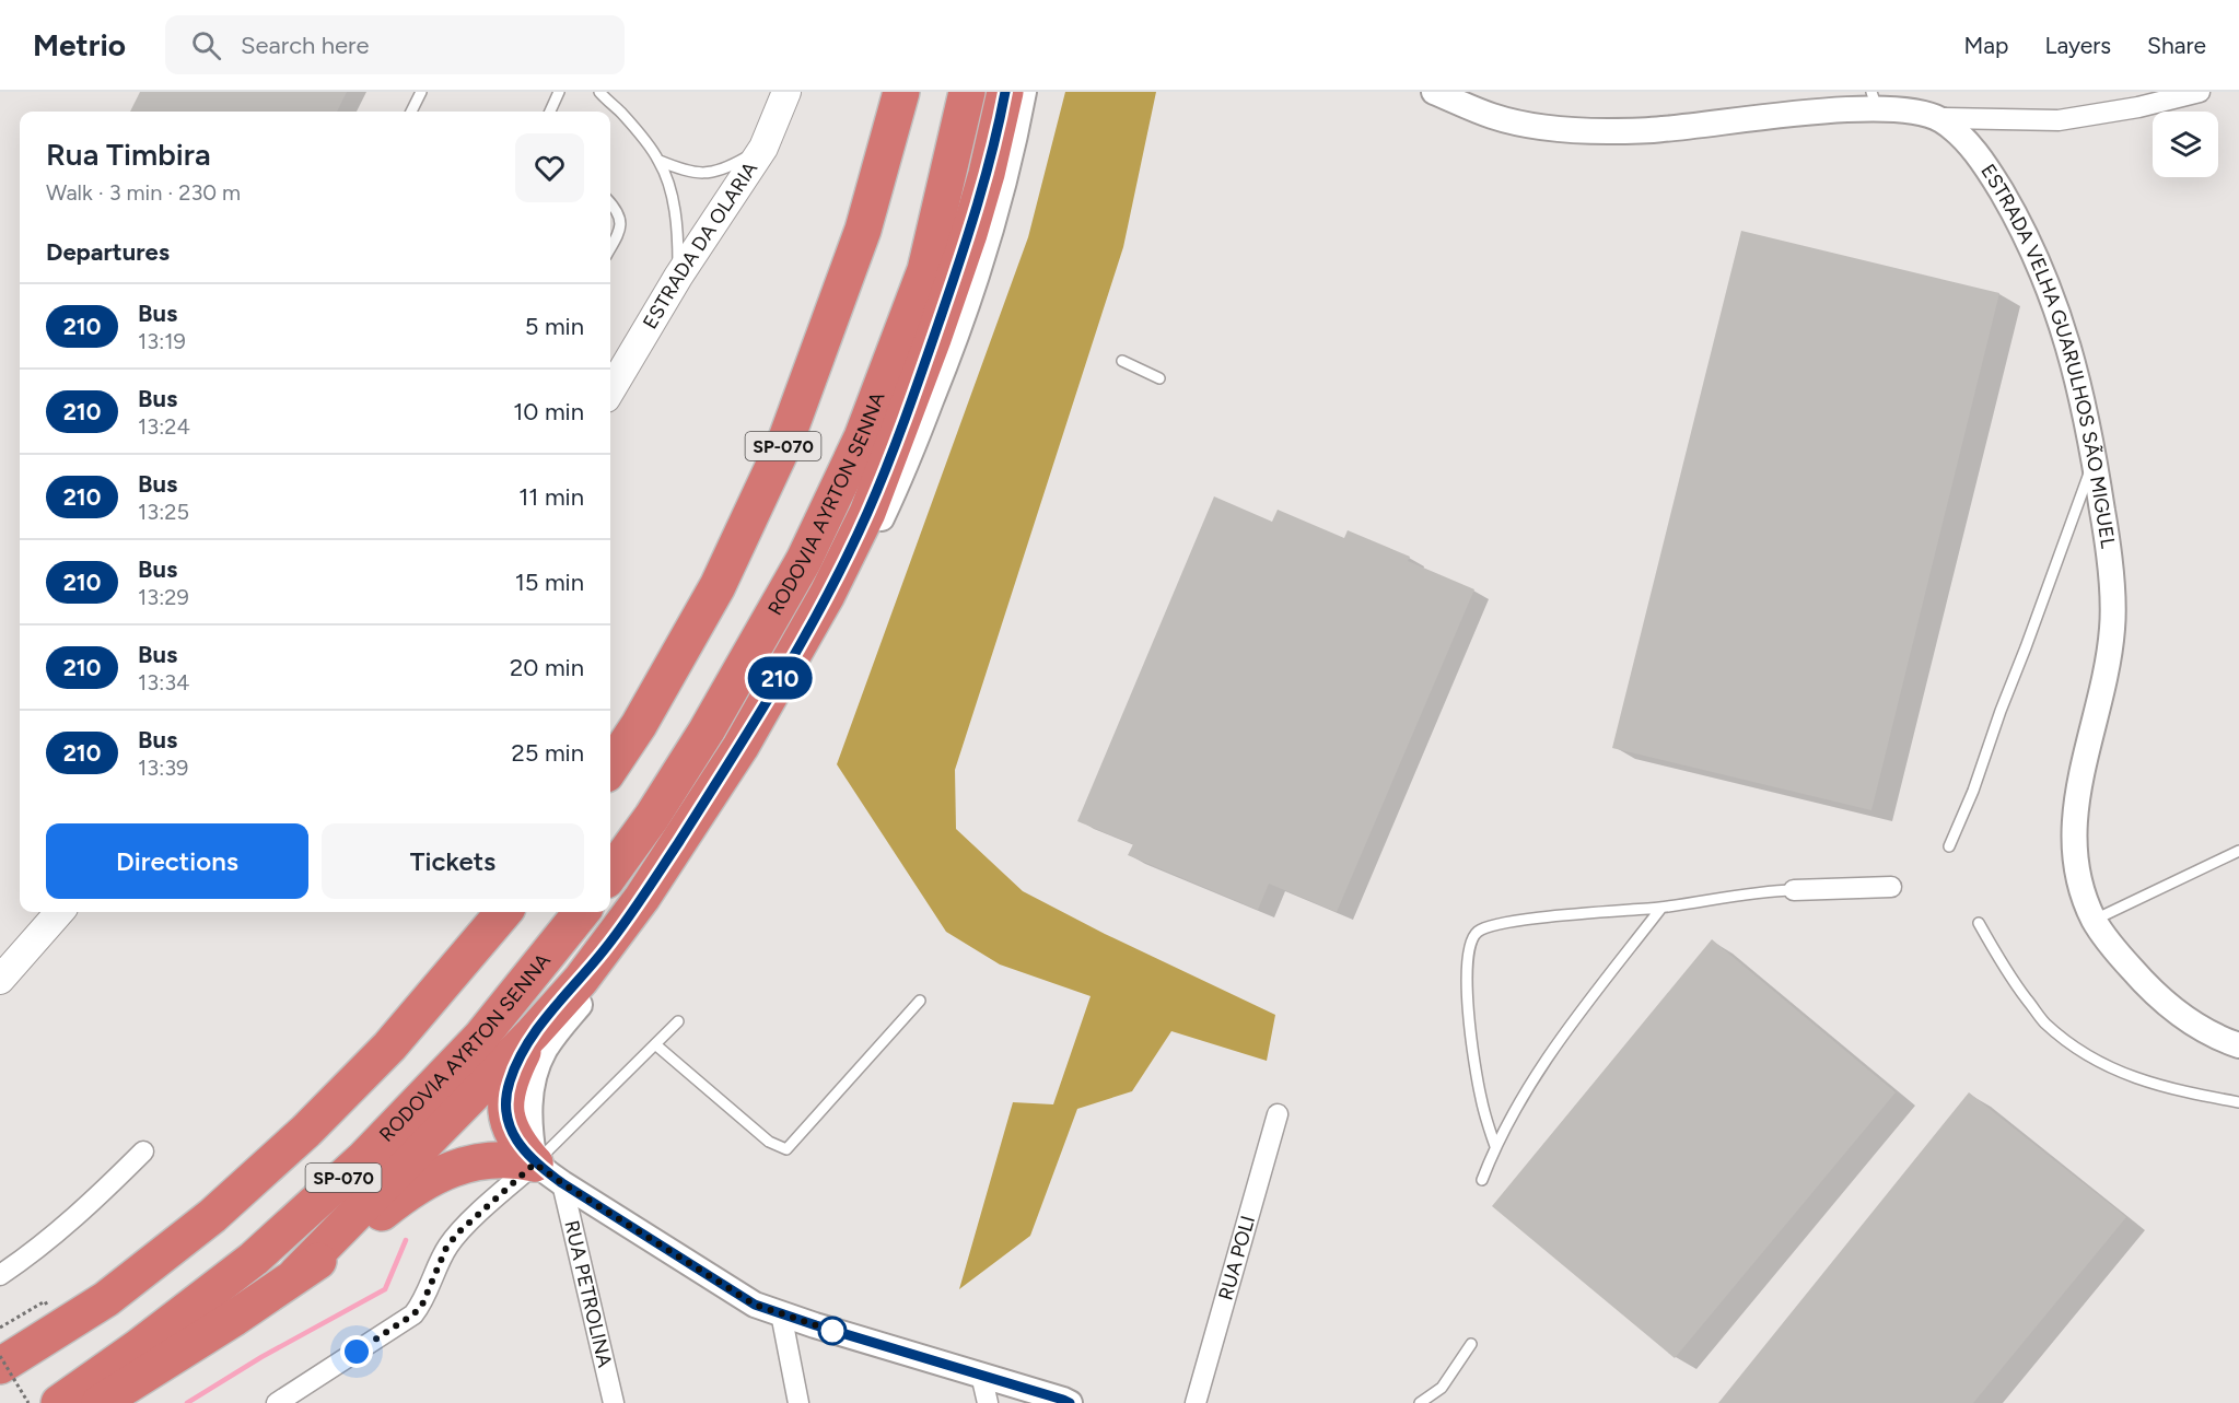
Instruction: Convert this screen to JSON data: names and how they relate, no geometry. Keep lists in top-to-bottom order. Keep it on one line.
{"streets":{"highway":["SP-070","RODOVIA AYRTON SENNA"],"main road":["ESTRADA DA OLARIA"],"street":["ESTRADA VELHA GUARULHOS SÃO MIGUEL","RUA POLI","RUA PETROLINA"]},"lines":["bus line 210"],"page":{"header":"Metrio","search":"Search here","nav":["Map","Layers","Share"],"on_map":"210","heading":[["Rua Timbira","Walk · 3 min · 230 m"],"Departures"],"list":[{"mark":"210","name":"Bus","note":"13:19","value":"5 min"},{"mark":"210","name":"Bus","note":"13:24","value":"10 min"},{"mark":"210","name":"Bus","note":"13:25","value":"11 min"},{"mark":"210","name":"Bus","note":"13:29","value":"15 min"},{"mark":"210","name":"Bus","note":"13:34","value":"20 min"},{"mark":"210","name":"Bus","note":"13:39","value":"25 min"}],"buttons":["Directions","Tickets"]}}
